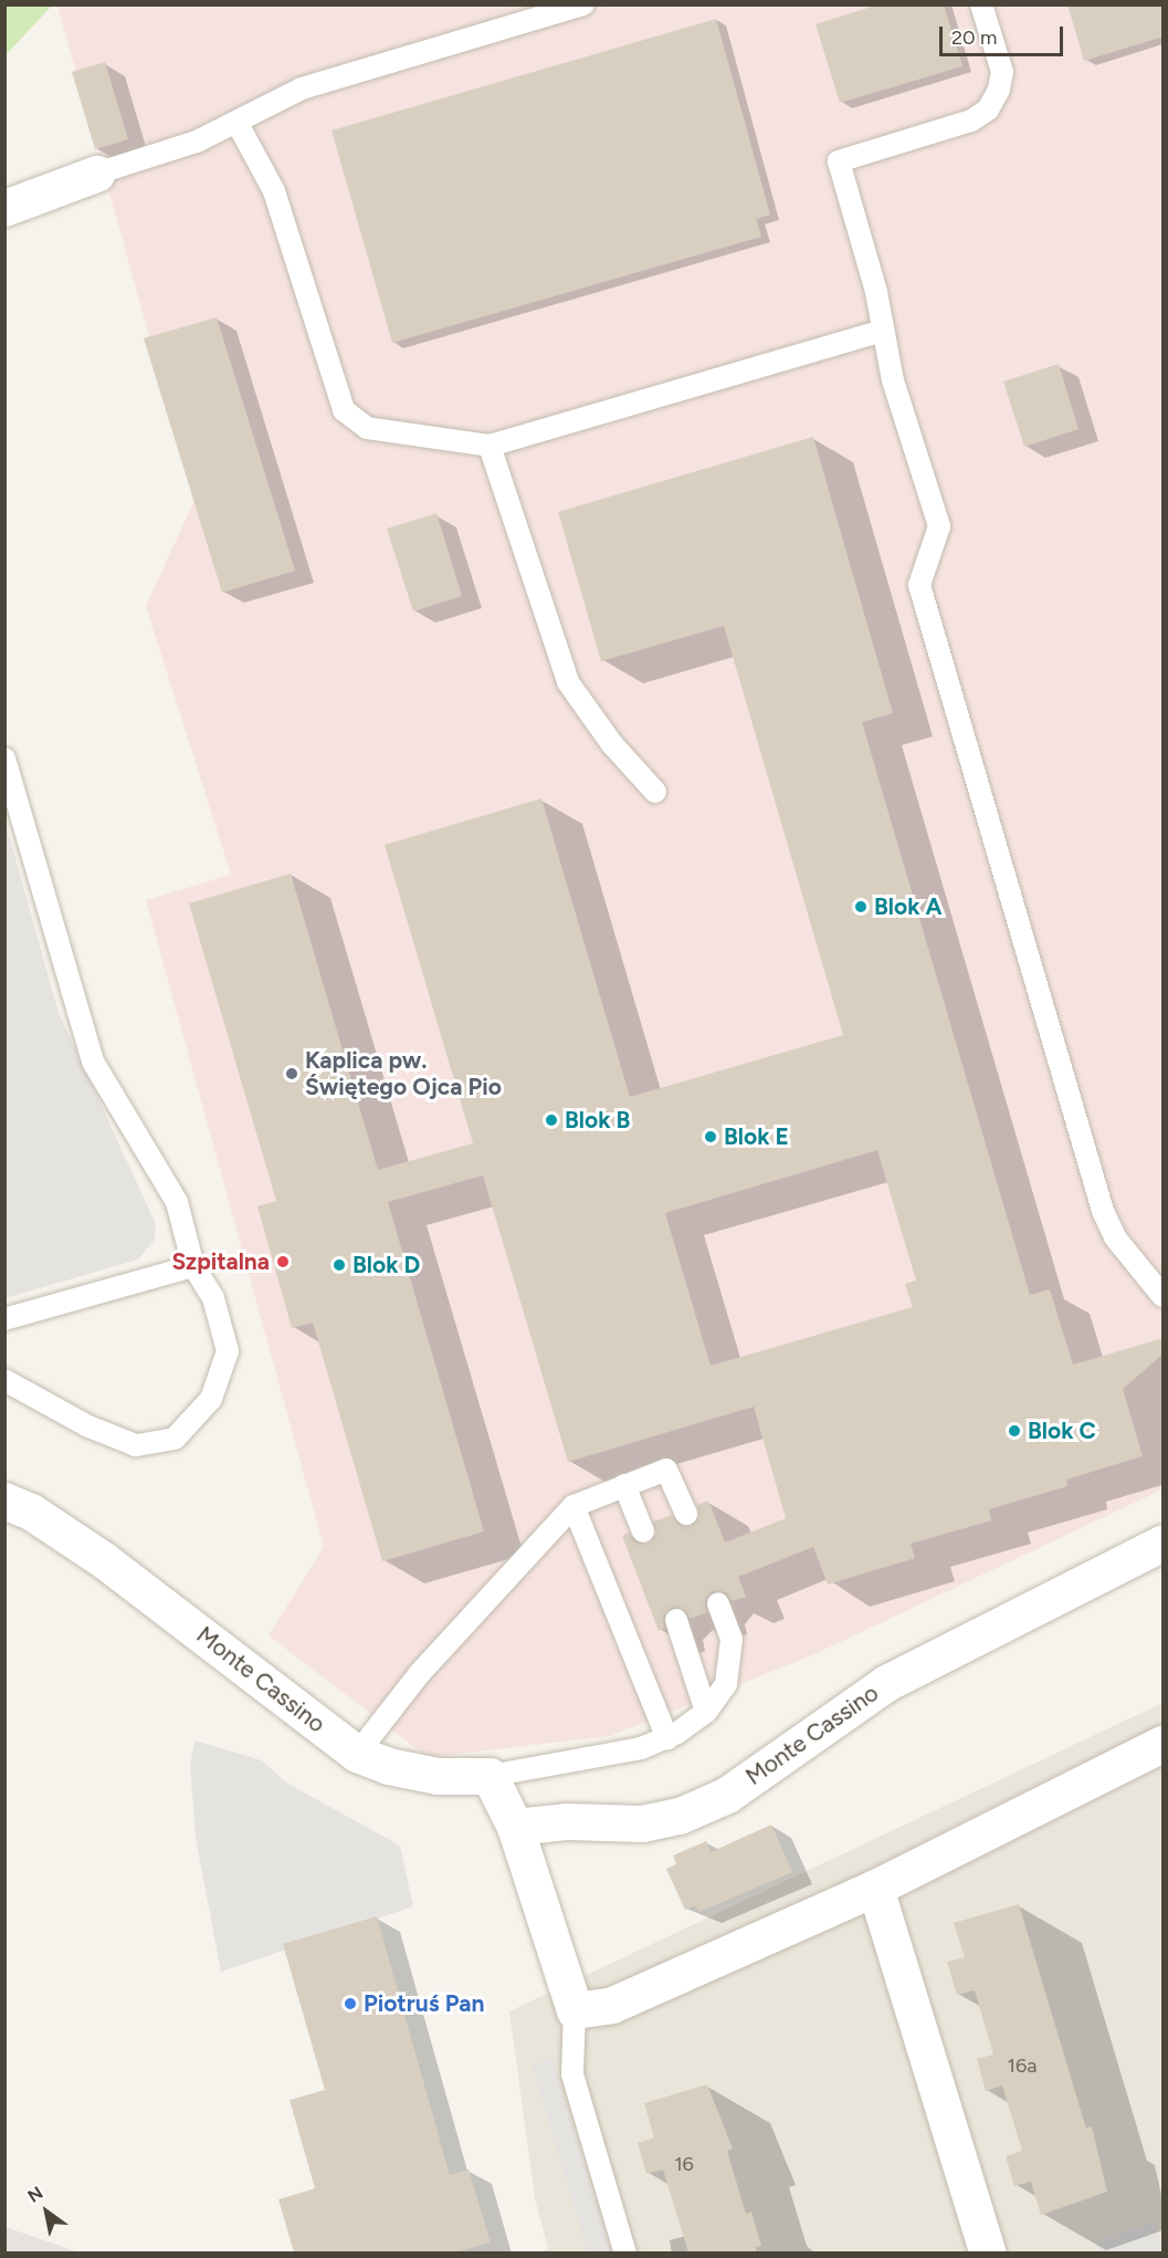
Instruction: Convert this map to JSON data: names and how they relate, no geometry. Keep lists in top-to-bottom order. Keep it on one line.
{"streets":{"street":["Monte Cassino"]},"places":["Blok A","Kaplica pw. Świętego Ojca Pio","Blok B","Blok E","Szpitalna","Blok D","Blok C","Piotruś Pan"],"house_numbers":["16a","16"],"scale_bar":"20 m","north":"top left"}
